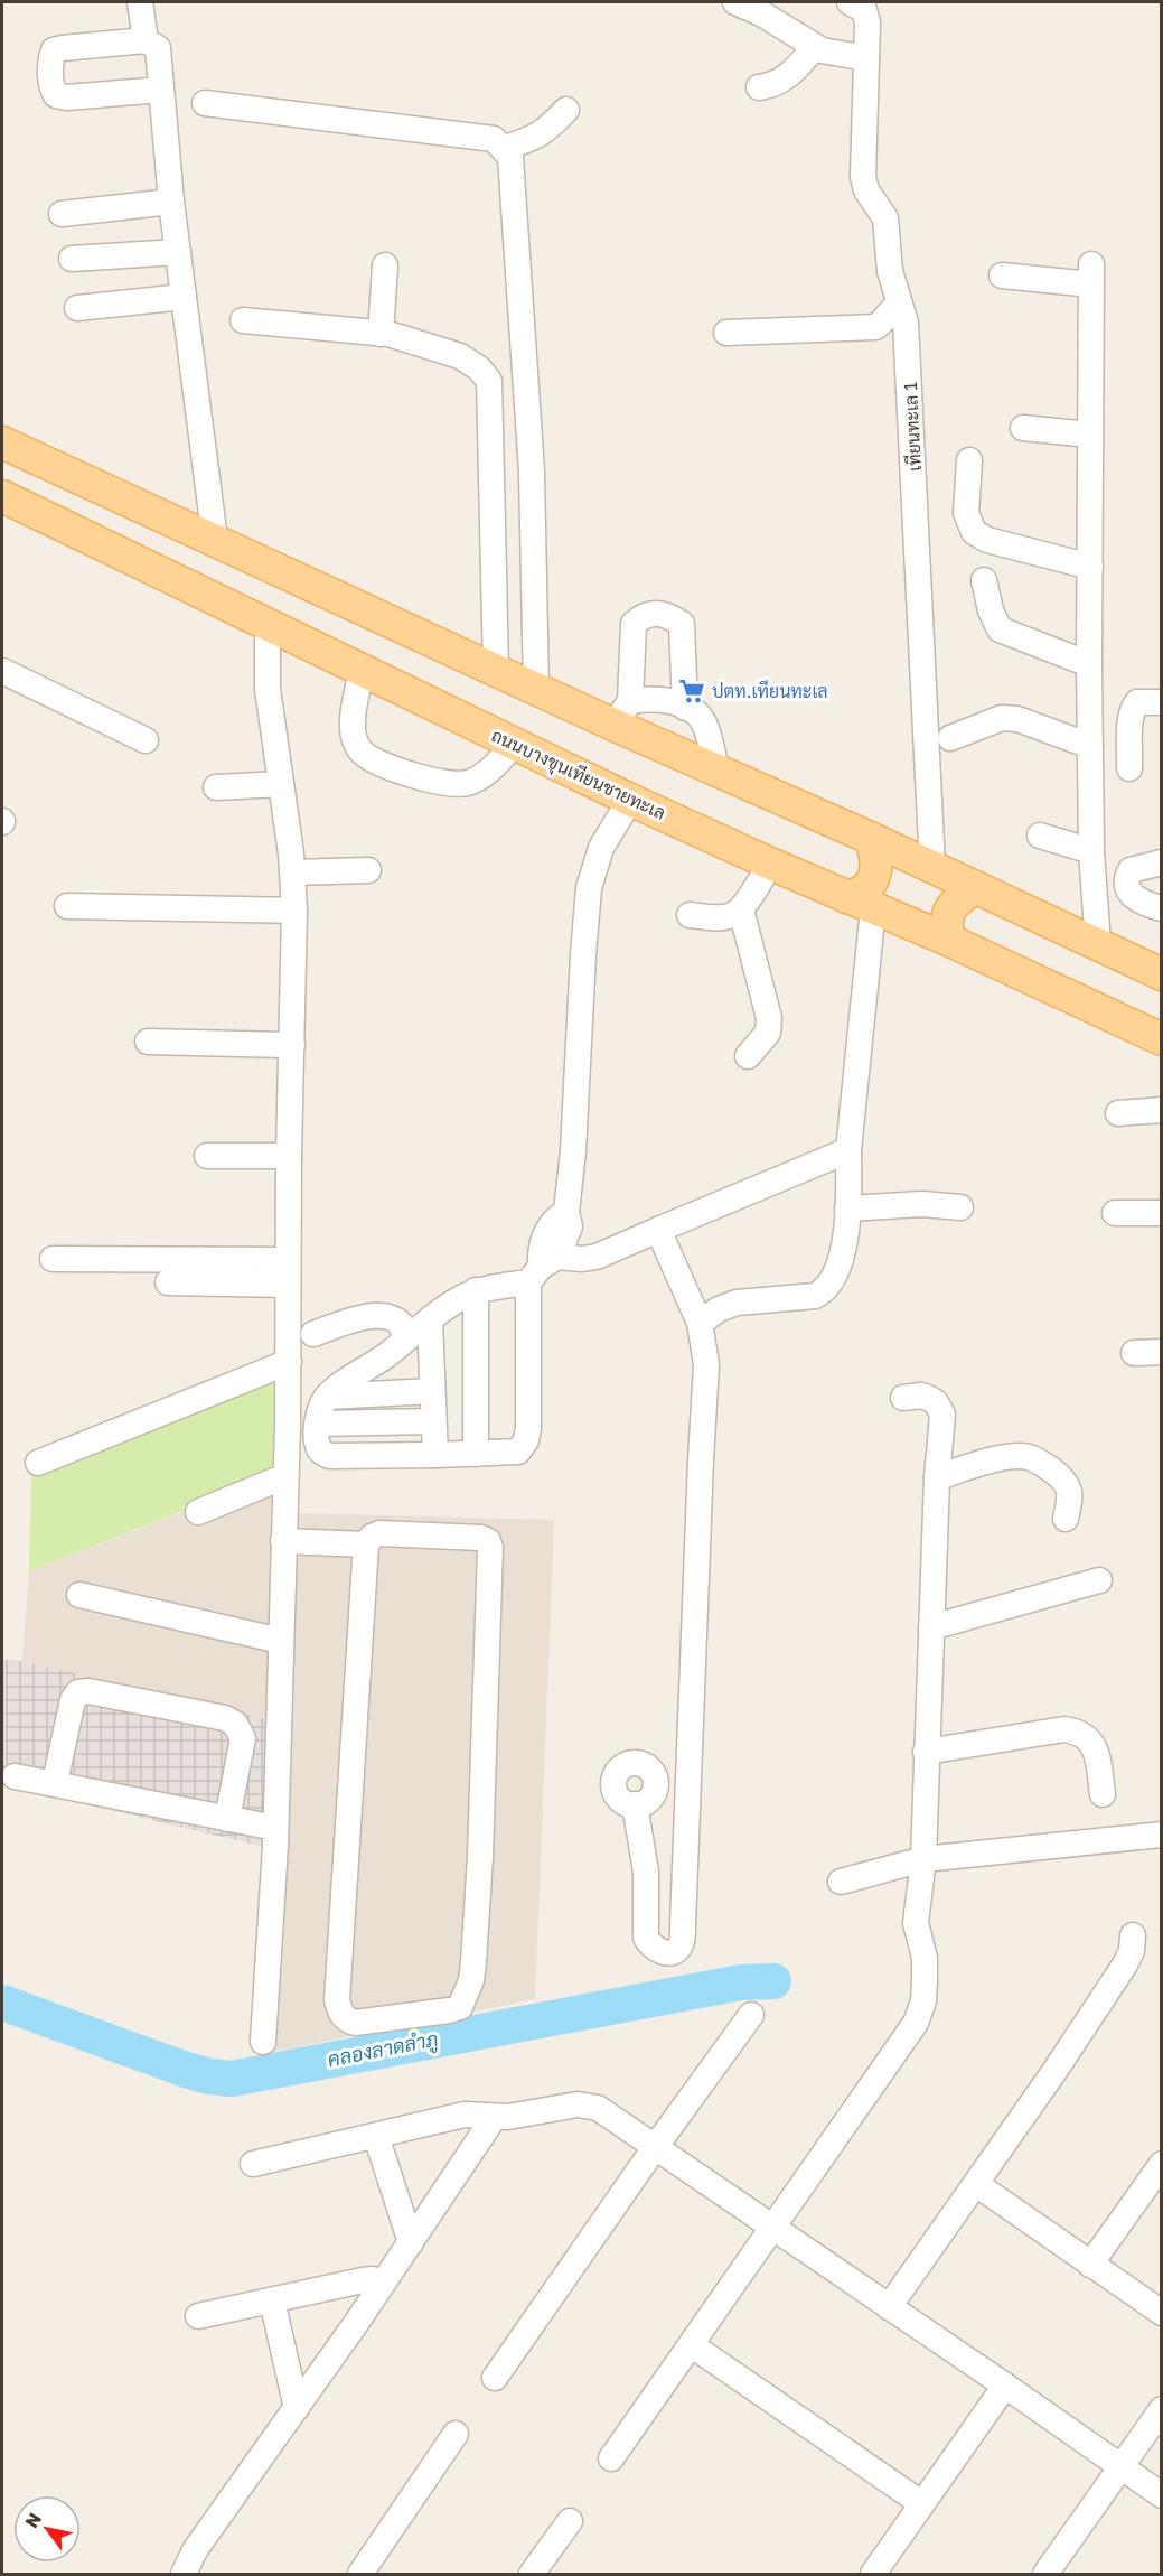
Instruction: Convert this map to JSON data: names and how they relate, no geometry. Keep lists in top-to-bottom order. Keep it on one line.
{"streets":{"main road":["ถนนบางขุนเทียนชายทะเล"],"street":["เทียนทะเล 1"]},"water":["คลองลาดลำภู"],"places":{"supermarket":["ปตท.เทียนทะเล"]},"north":"top left"}
